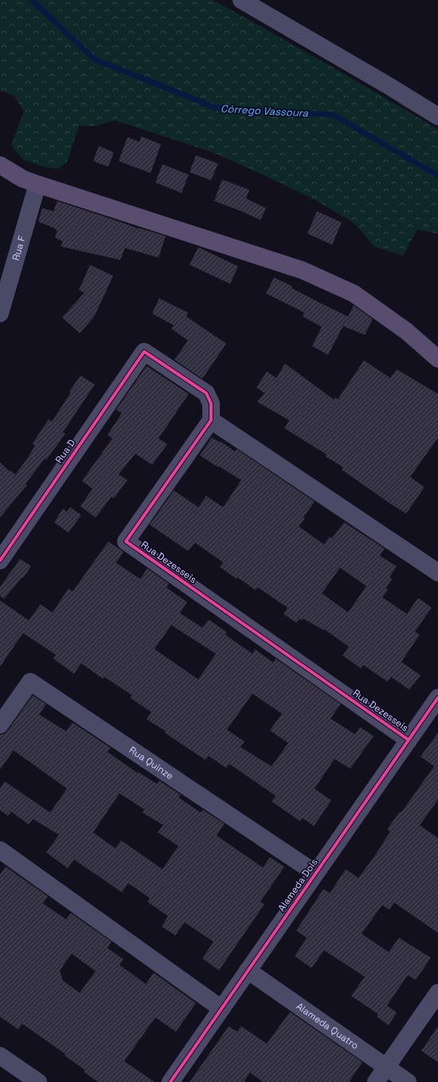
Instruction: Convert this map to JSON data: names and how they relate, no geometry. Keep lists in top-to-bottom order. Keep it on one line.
{"streets":{"street":["Rua F","Rua D","Rua Dezesseis","Rua Quinze","Alameda Dois","Alameda Quatro"]},"crossings":[["Rua D","Rua Dezesseis"],["Rua Dezesseis","Alameda Dois"],["Rua Quinze","Alameda Dois"],["Alameda Dois","Alameda Quatro"]],"water":["Córrego Vassoura"]}
